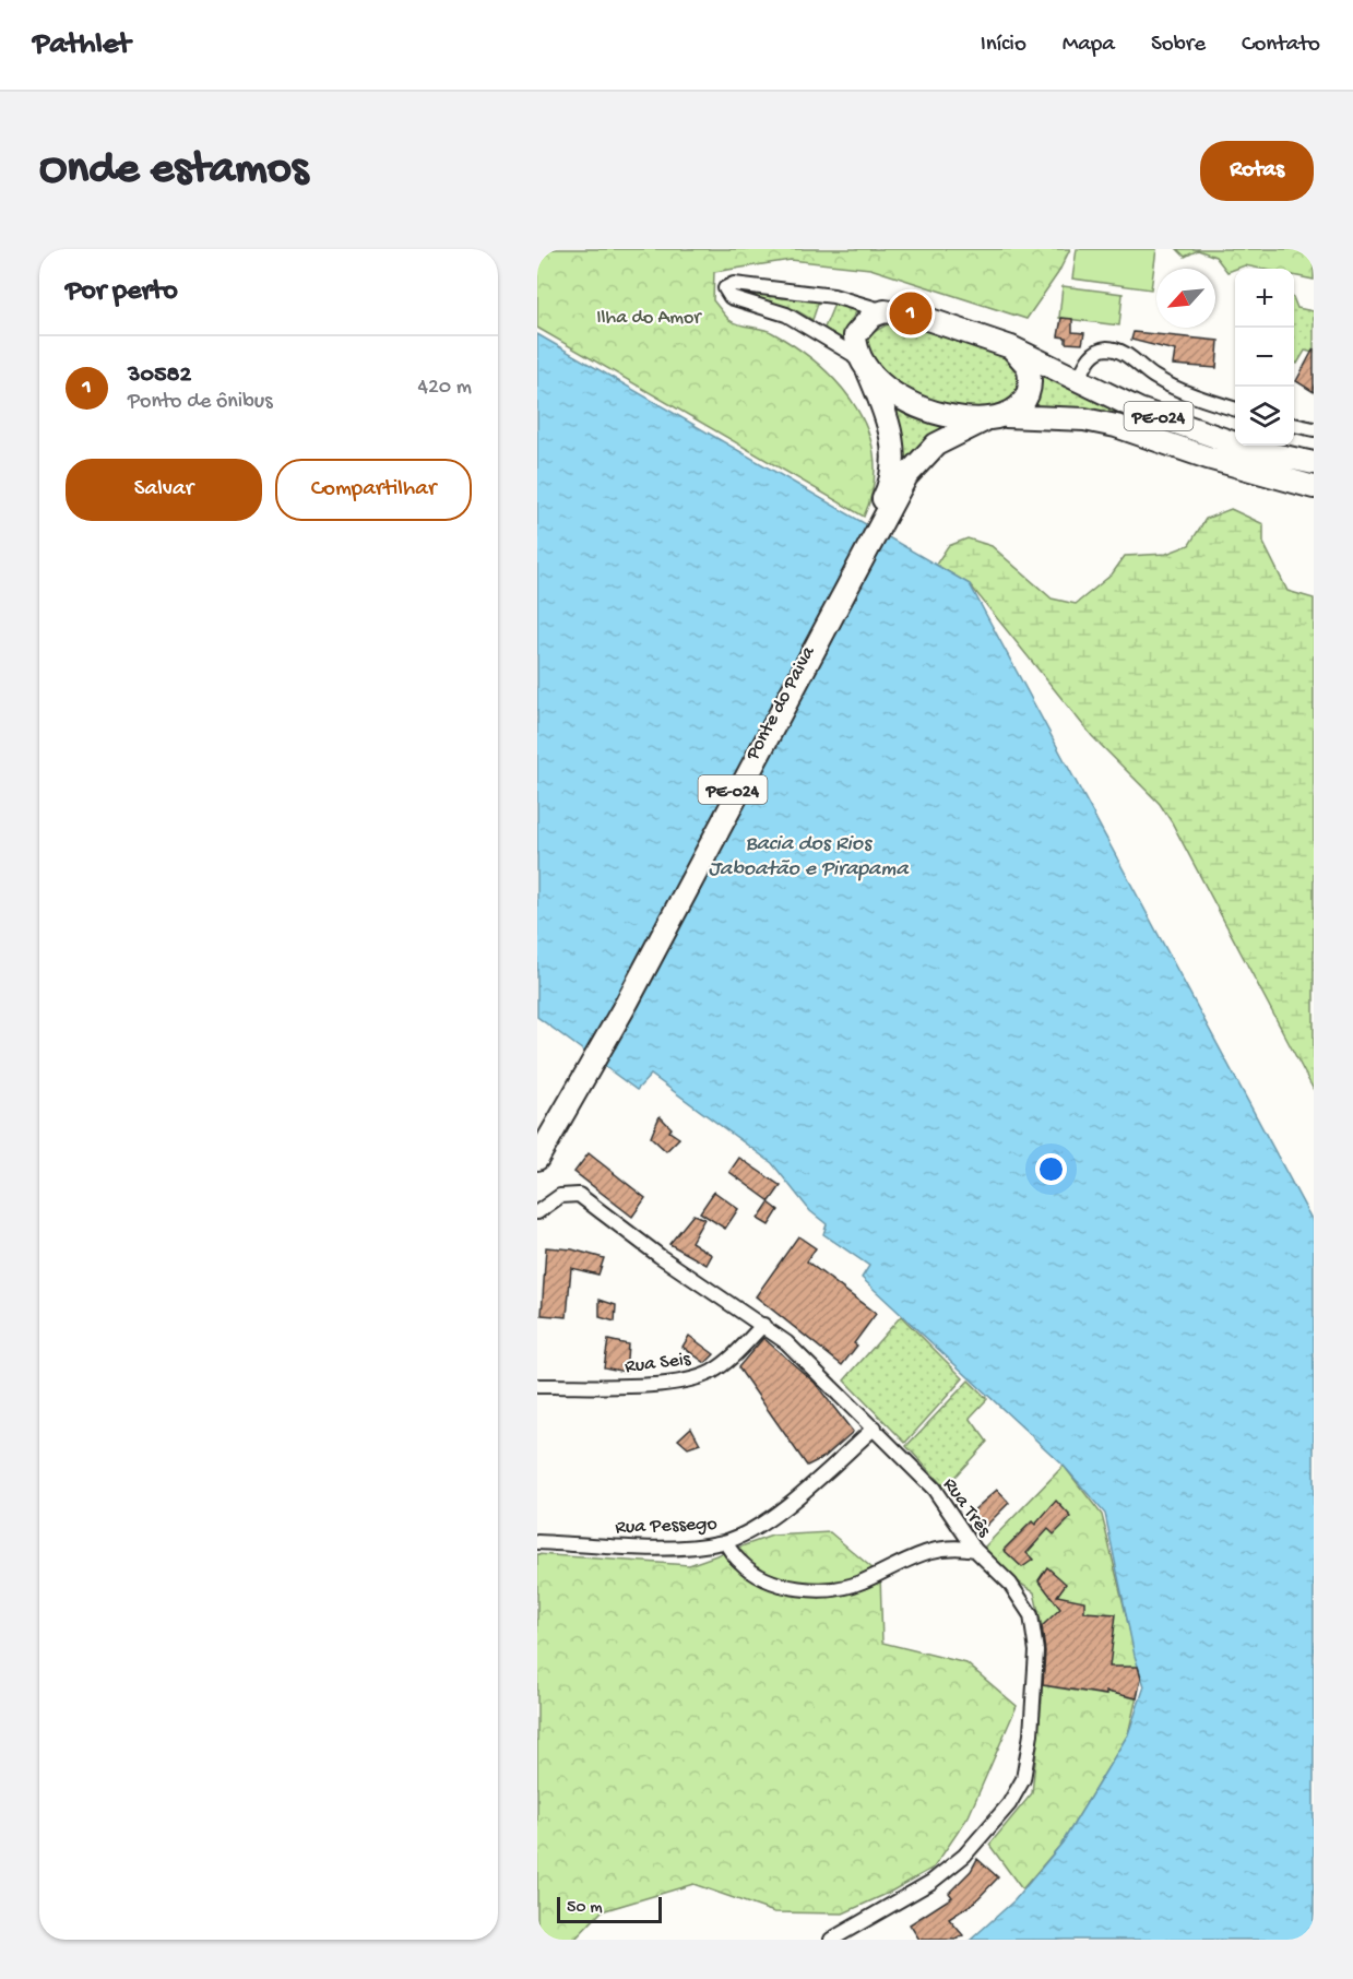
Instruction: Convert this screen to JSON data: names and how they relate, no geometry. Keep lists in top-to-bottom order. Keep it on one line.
{"streets":{"main road":["PE-024","Ponte do Paiva"],"street":["Rua Seis","Rua Três","Rua Pessego"]},"crossings":[["PE-024","Ponte do Paiva"],["Rua Seis","Rua Três"],["Rua Três","Rua Pessego"]],"water":["Bacia dos Rios Jaboatão e Pirapama"],"parks":["Ilha do Amor"],"scale_bar":"50 m","north":"bottom left","page":{"header":"Pathlet","nav":["Início","Mapa","Sobre","Contato"],"buttons":["Rotas",["Salvar","Compartilhar"]],"title":"Onde estamos","heading":"Por perto","map_buttons":["+","−"],"pins":"1","list":[{"mark":"1","name":"30582","note":"Ponto de ônibus","value":"420 m"}],"scale":"50 m"}}
